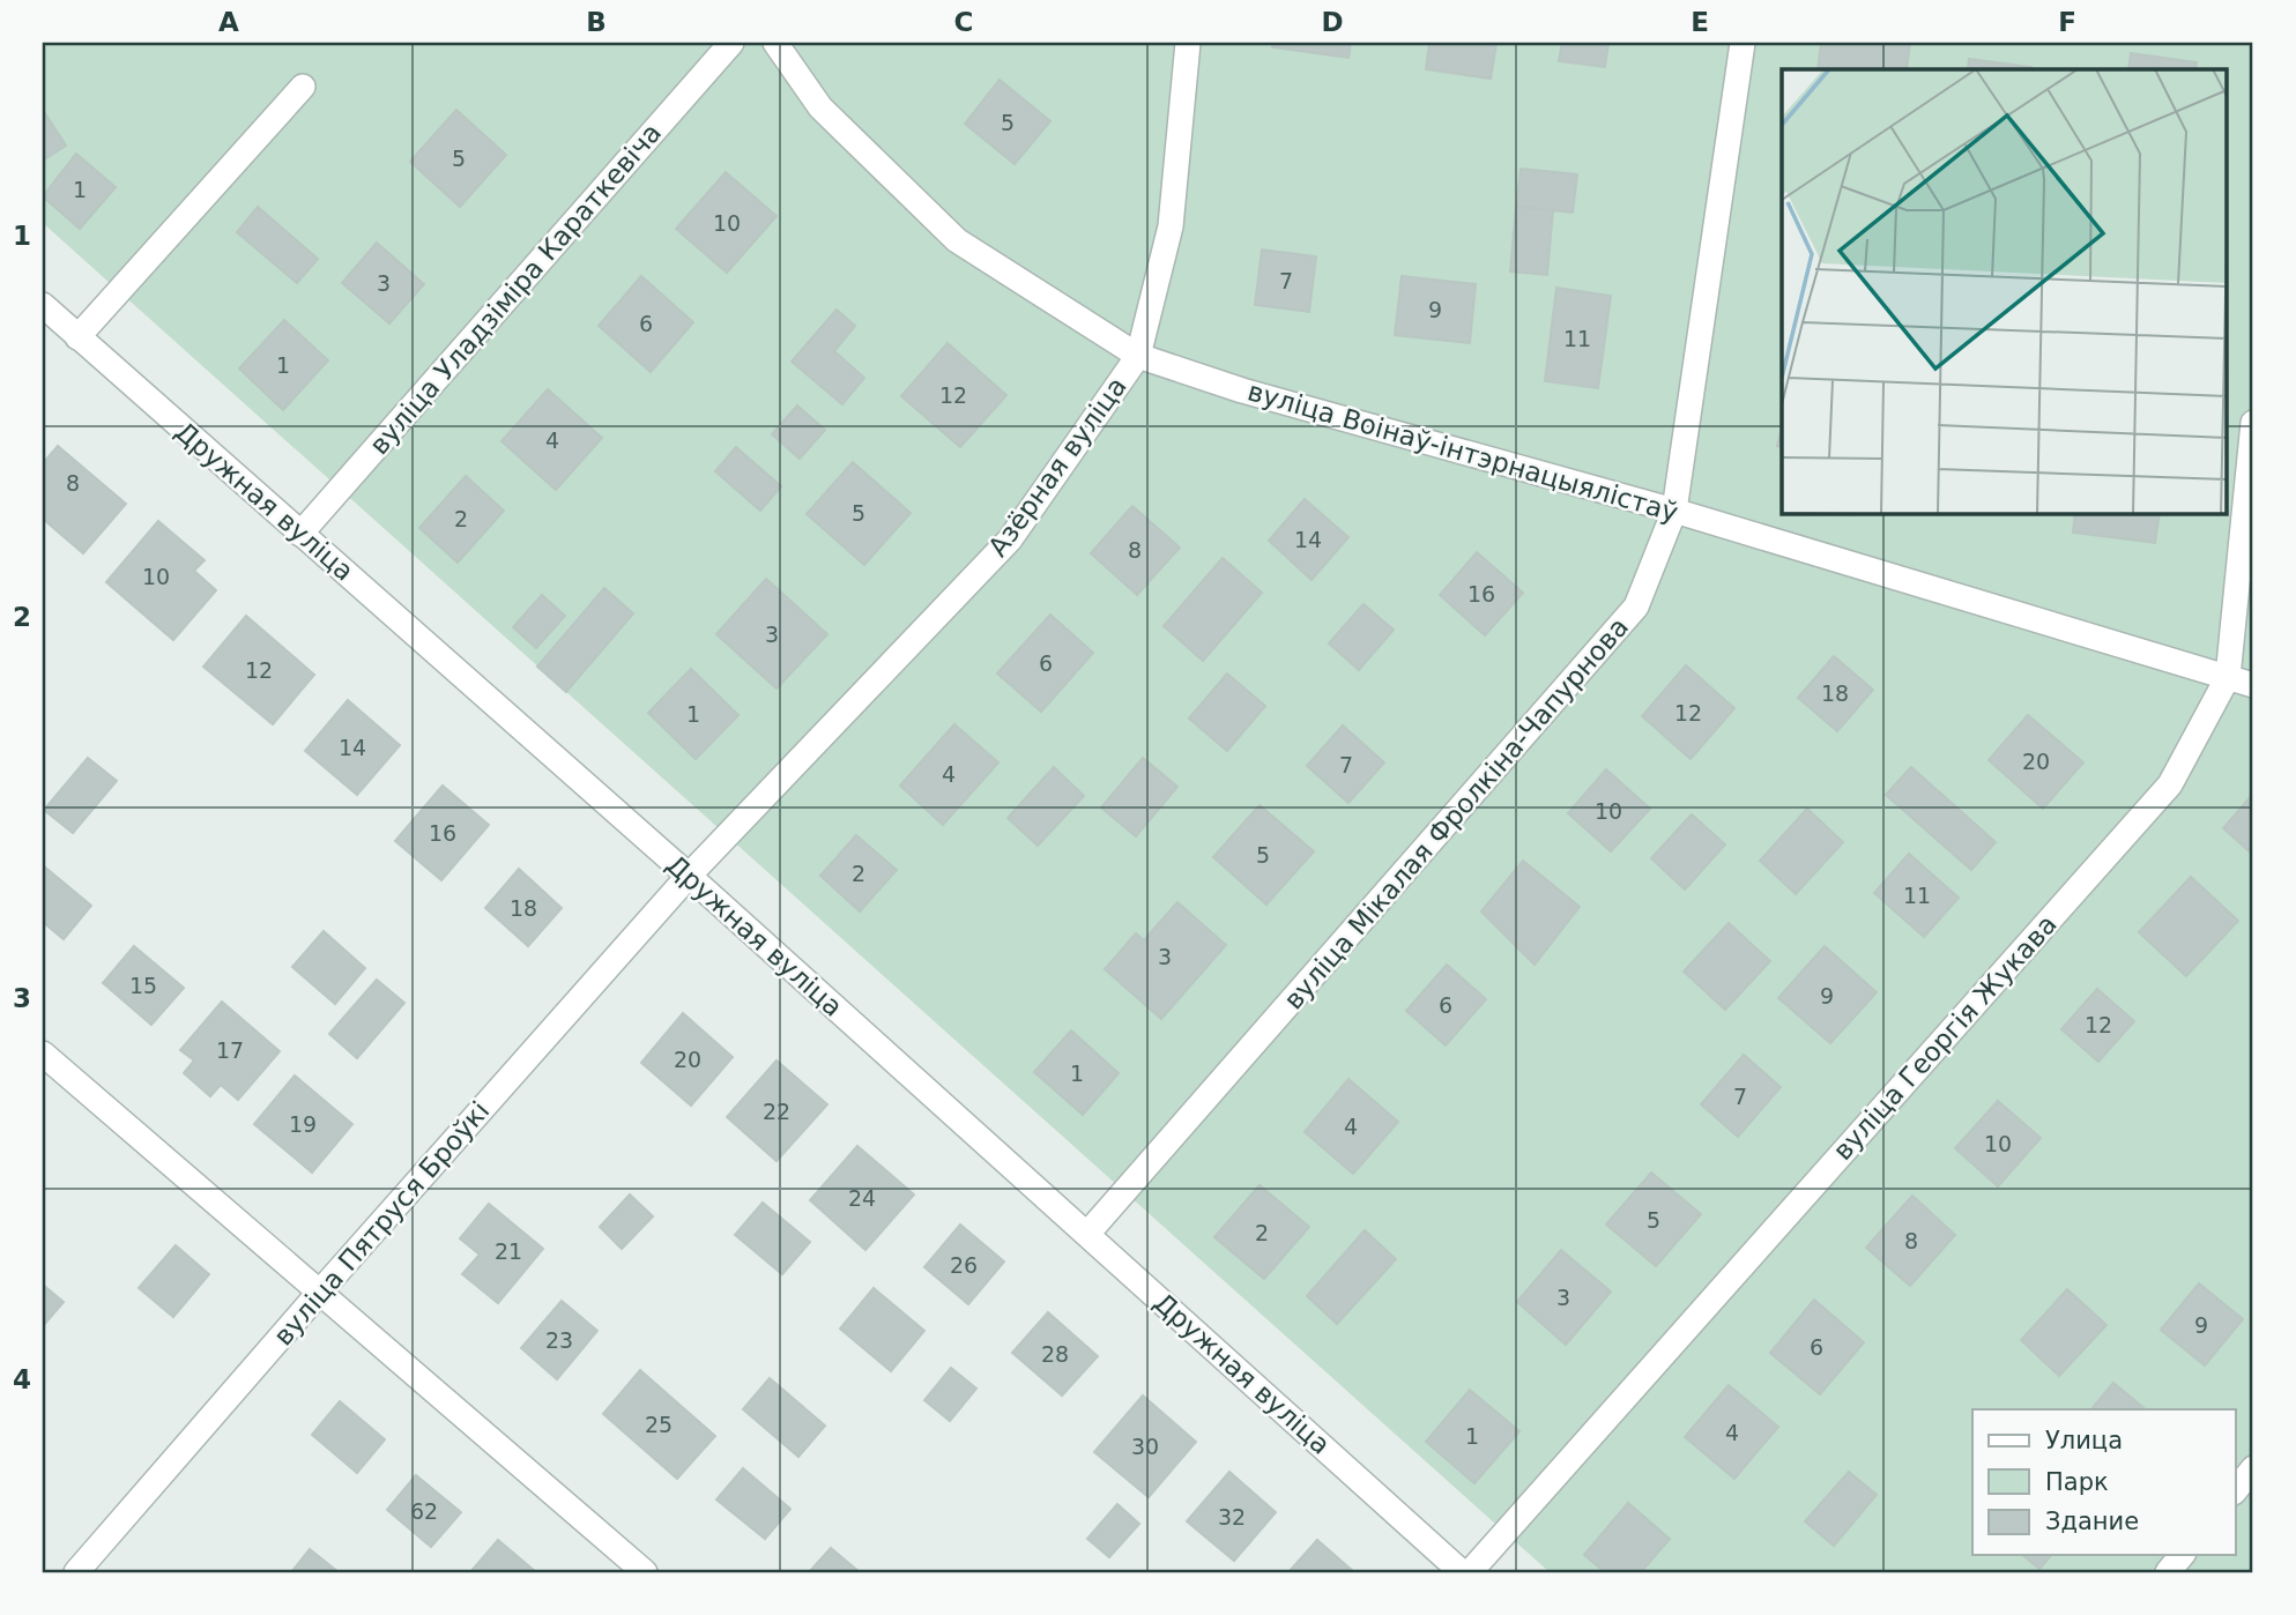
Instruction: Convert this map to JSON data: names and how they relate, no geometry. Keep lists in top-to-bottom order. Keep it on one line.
{"streets":{"street":["вуліца Уладзіміра Караткевіча","вуліца Воінаў-інтэрнацыялістаў","Азёрная вуліца","Дружная вуліца","вуліца Мікалая Фролкіна-Чапурнова","вуліца Георгія Жукава","вуліца Пятруся Броўкі"]},"crossings":[["вуліца Уладзіміра Караткевіча","Дружная вуліца"],["вуліца Воінаў-інтэрнацыялістаў","Азёрная вуліца"],["вуліца Воінаў-інтэрнацыялістаў","вуліца Мікалая Фролкіна-Чапурнова"],["вуліца Воінаў-інтэрнацыялістаў","вуліца Георгія Жукава"],["Азёрная вуліца","Дружная вуліца"],["Азёрная вуліца","вуліца Пятруся Броўкі"],["Дружная вуліца","вуліца Мікалая Фролкіна-Чапурнова"],["Дружная вуліца","вуліца Пятруся Броўкі"]],"house_numbers":["5","5","1","10","7","3","9","6","11","1","12","4","8","5","2","14","8","10","16","3","6","12","18","12","1","14","20","7","4","10","16","5","2","11","18","3","15","9","6","12","17","20","1","7","22","19","4","10","24","5","2","8","21","26","3","9","23","6","28","25","4","1","30","62","32"],"legend":["Улица","Парк","Здание"],"grid":{"columns":["A","B","C","D","E","F"],"rows":["1","2","3","4"]}}
